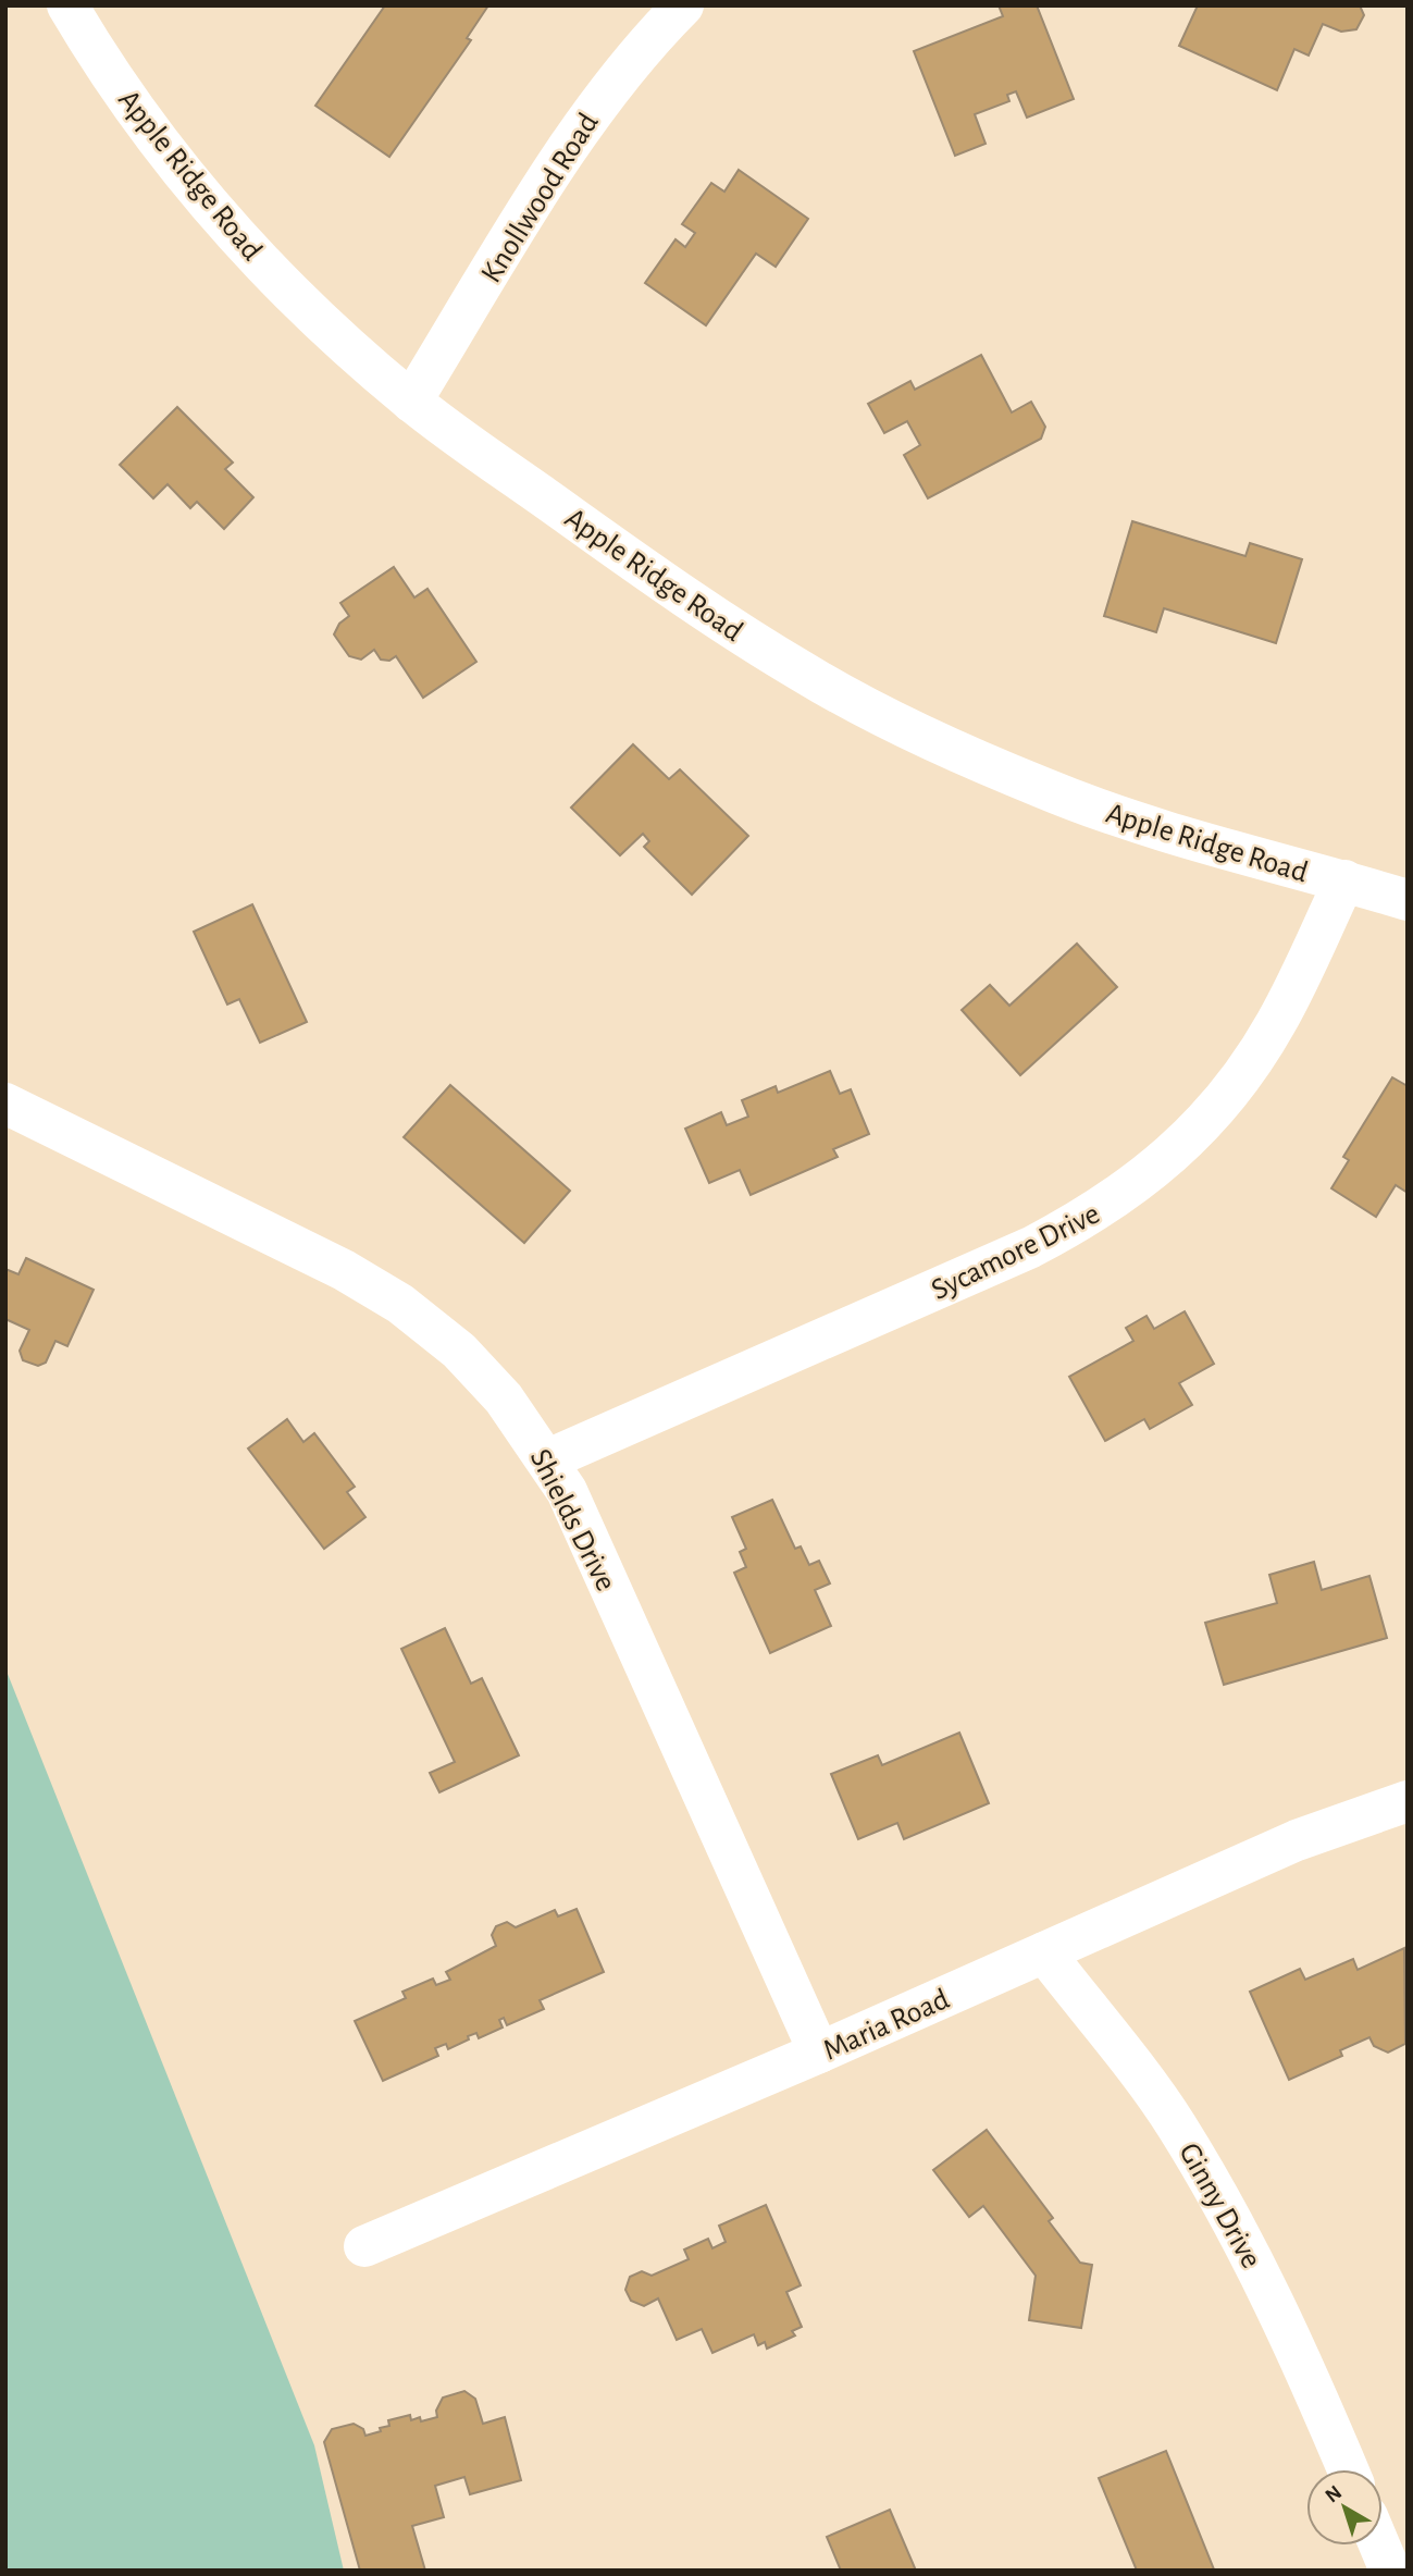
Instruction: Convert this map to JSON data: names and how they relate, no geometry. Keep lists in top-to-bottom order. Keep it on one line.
{"streets":{"street":["Apple Ridge Road","Knollwood Road","Sycamore Drive","Shields Drive","Maria Road","Ginny Drive"]},"crossings":[["Apple Ridge Road","Knollwood Road"],["Apple Ridge Road","Sycamore Drive"],["Sycamore Drive","Shields Drive"],["Shields Drive","Maria Road"],["Maria Road","Ginny Drive"]],"north":"top left"}
